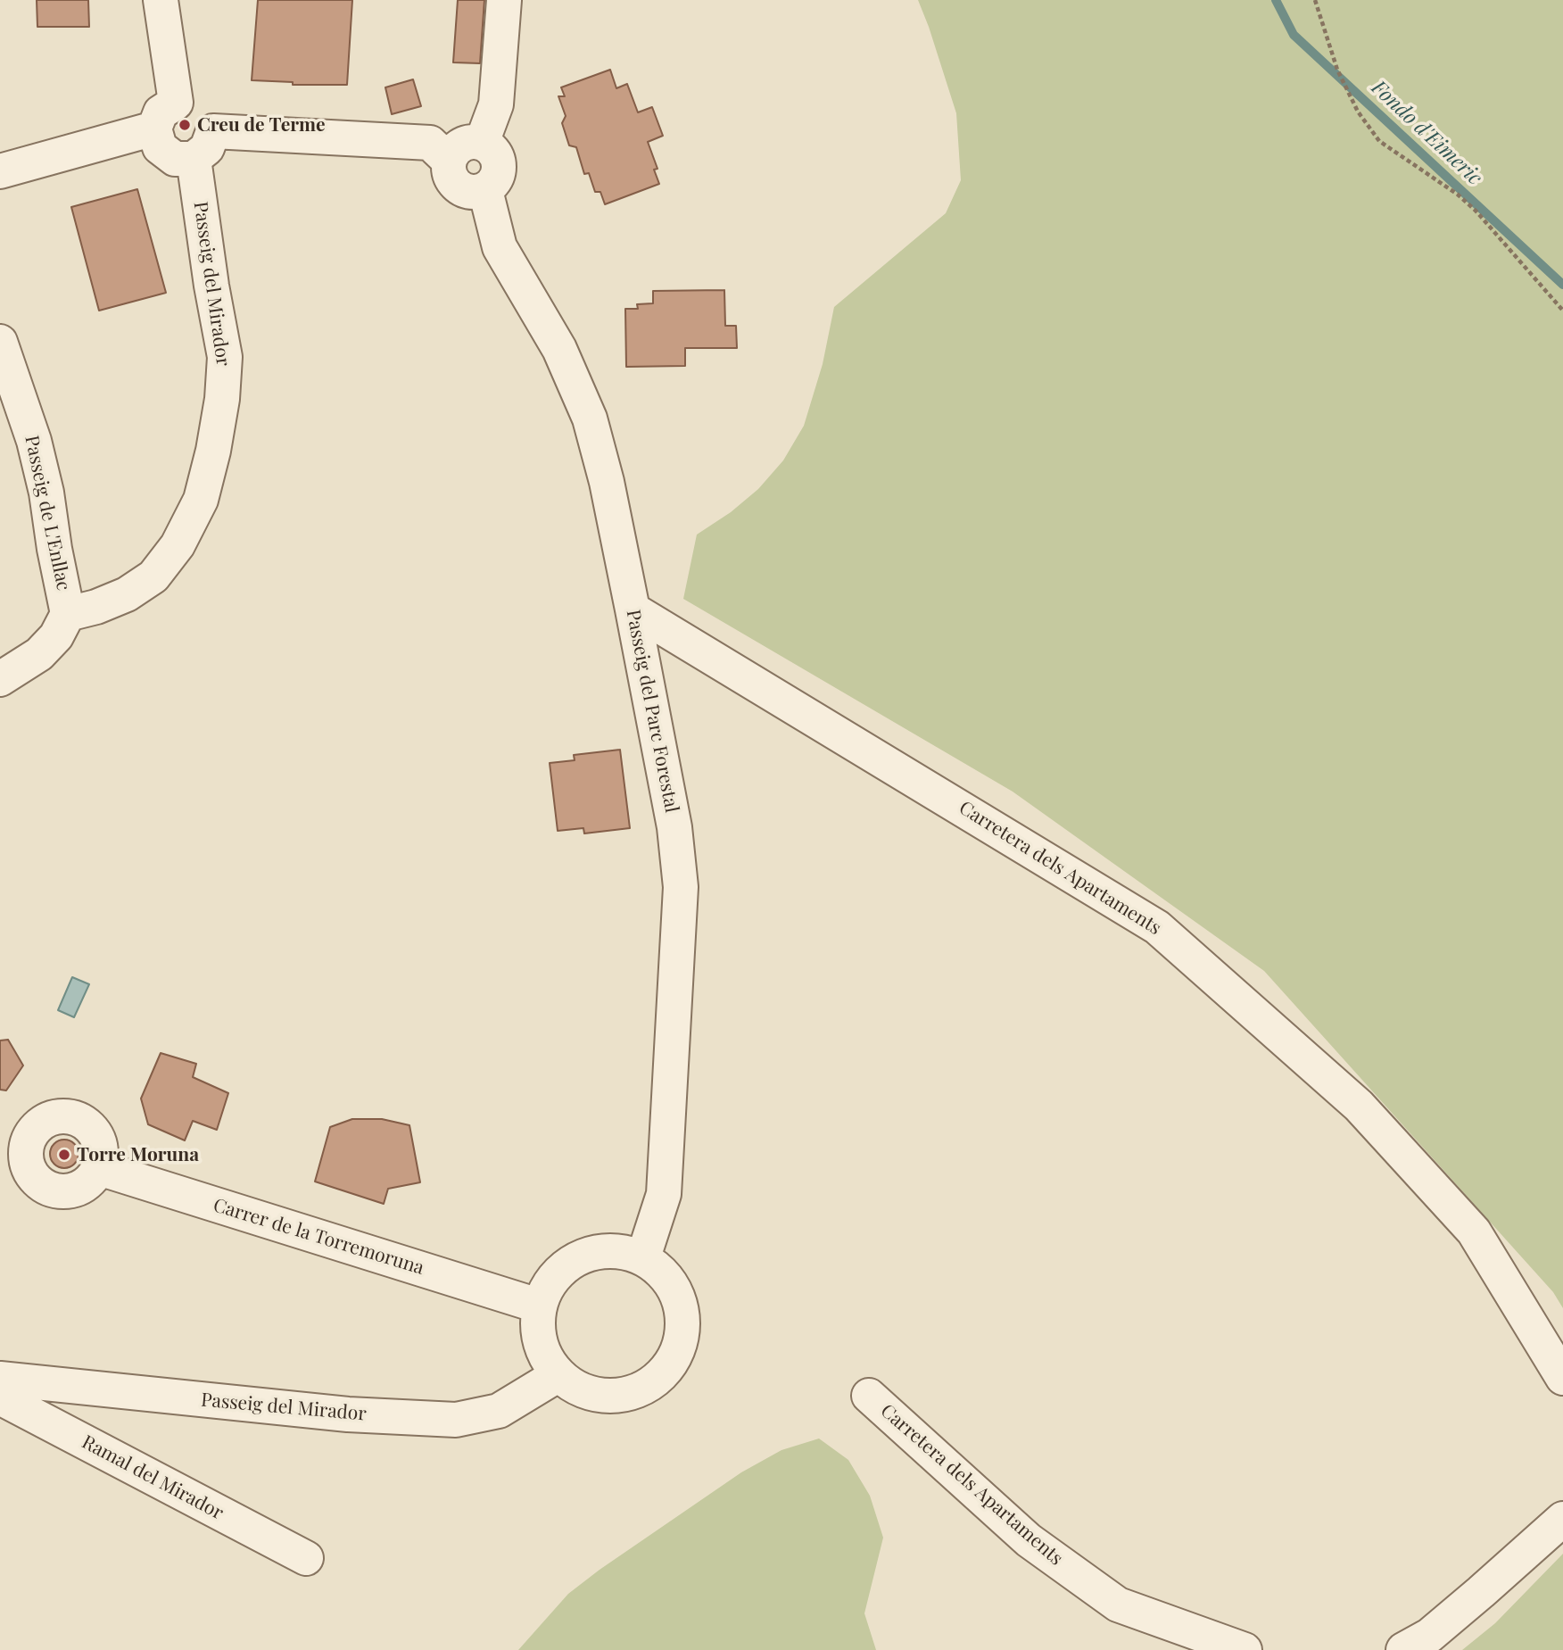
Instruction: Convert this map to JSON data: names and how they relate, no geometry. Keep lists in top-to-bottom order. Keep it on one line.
{"streets":{"street":["Passeig del Mirador","Passeig de L'Enllac","Passeig del Parc Forestal","Carretera dels Apartaments","Carrer de la Torremoruna","Ramal del Mirador"]},"crossings":[["Passeig del Mirador","Passeig de L'Enllac"],["Passeig del Mirador","Passeig del Parc Forestal"],["Passeig del Mirador","Carrer de la Torremoruna"],["Passeig del Parc Forestal","Carretera dels Apartaments"],["Passeig del Parc Forestal","Carrer de la Torremoruna"]],"water":["Fondo d'Eimeric"],"places":["Creu de Terme","Torre Moruna"]}
